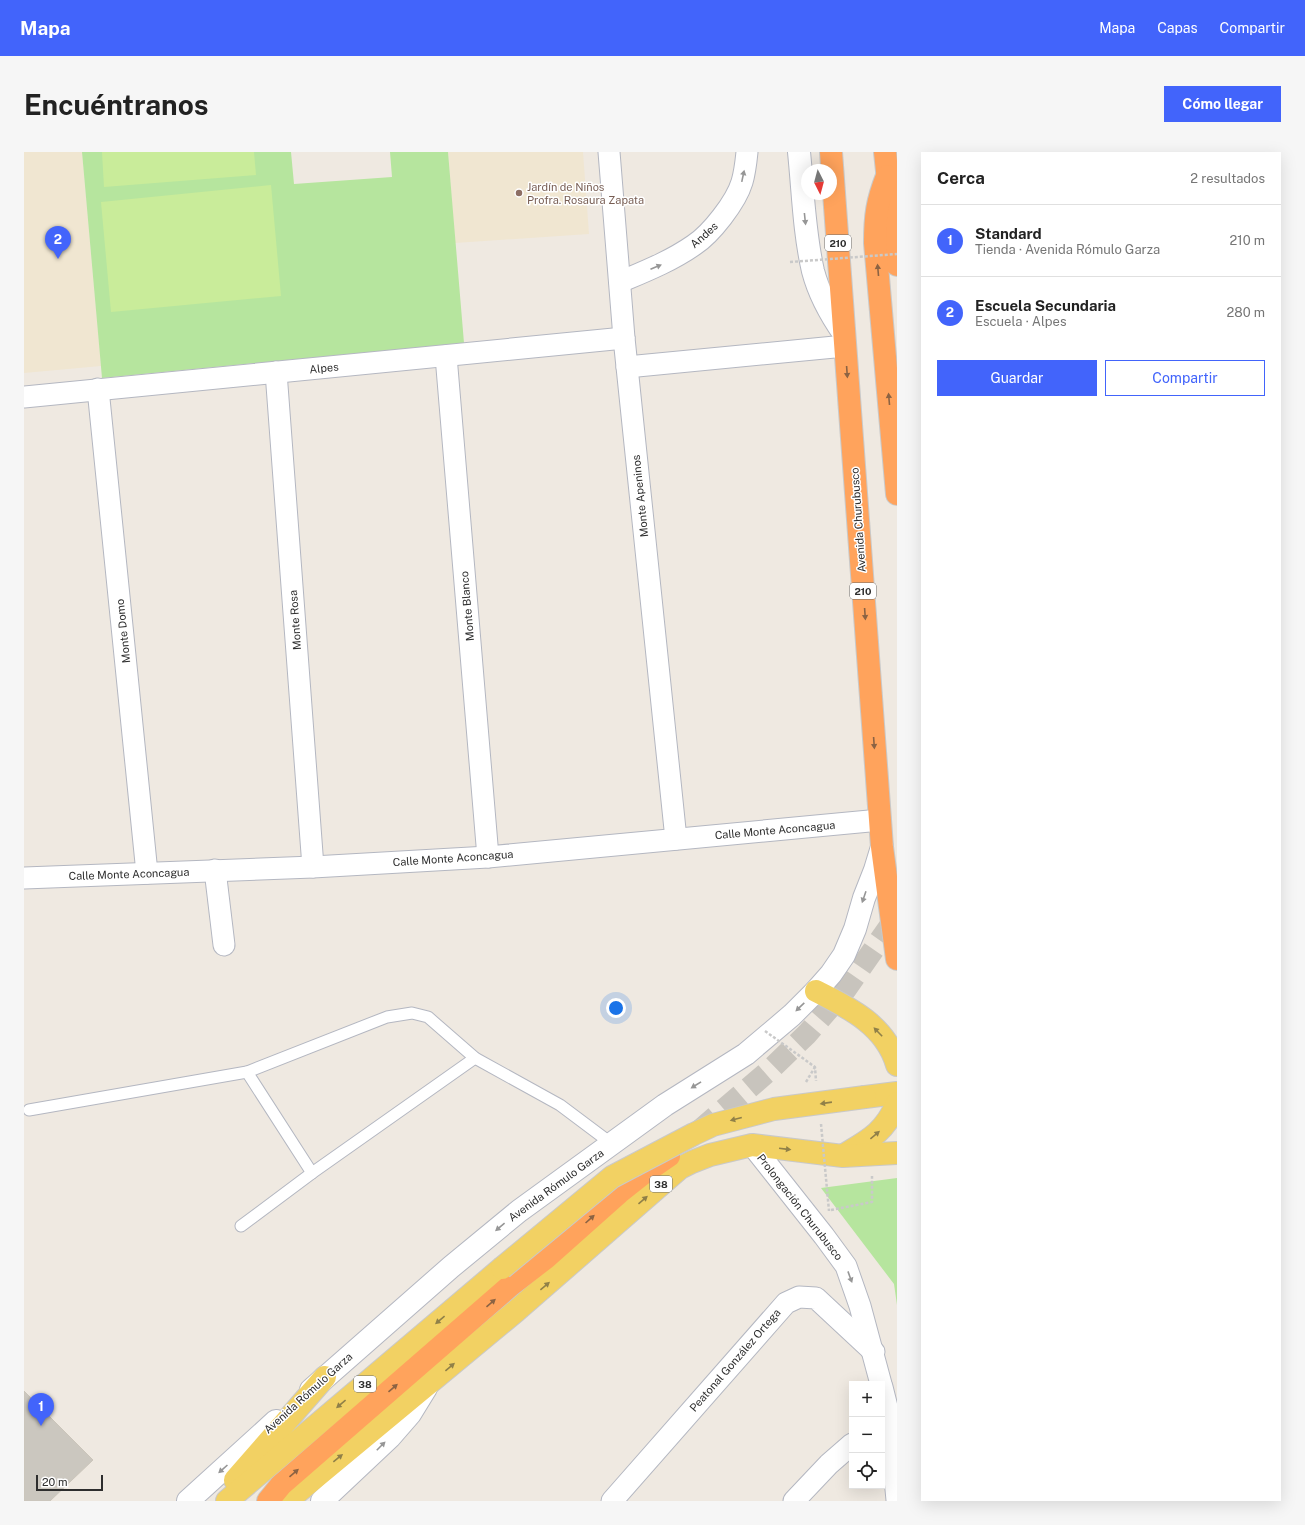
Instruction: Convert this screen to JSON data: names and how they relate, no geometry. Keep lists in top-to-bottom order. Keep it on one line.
{"streets":{"highway":["210","Avenida Churubusco"],"main road":["38"],"street":["Andes","Alpes","Monte Apeninos","Monte Blanco","Monte Rosa","Monte Domo","Calle Monte Aconcagua","Avenida Rómulo Garza","Prolongación Churubusco","Peatonal González Ortega"]},"crossings":[["Andes","Monte Apeninos"],["Alpes","Monte Apeninos"],["Alpes","Monte Blanco"],["Alpes","Monte Rosa"],["Alpes","Monte Domo"],["Monte Apeninos","Calle Monte Aconcagua"],["Avenida Churubusco","Calle Monte Aconcagua"],["Avenida Churubusco","Avenida Rómulo Garza"],["Monte Blanco","Calle Monte Aconcagua"],["Monte Rosa","Calle Monte Aconcagua"],["Monte Domo","Calle Monte Aconcagua"],["38","Prolongación Churubusco"],["Prolongación Churubusco","Peatonal González Ortega"]],"one_way":["Andes","Avenida Rómulo Garza","Prolongación Churubusco"],"places":["Jardín de Niños Profra. Rosaura Zapata"],"scale_bar":"20 m","north":"bottom","page":{"header":"Mapa","nav":["Mapa","Capas","Compartir"],"buttons":["Cómo llegar",["Guardar","Compartir"]],"title":"Encuéntranos","heading":["Cerca","2 resultados"],"list":[{"mark":"1","name":"Standard","note":"Tienda · Avenida Rómulo Garza","value":"210 m"},{"mark":"2","name":"Escuela Secundaria","note":"Escuela · Alpes","value":"280 m"}],"pins":["2","1"],"map_buttons":["+","−"],"scale":"20 m"}}
